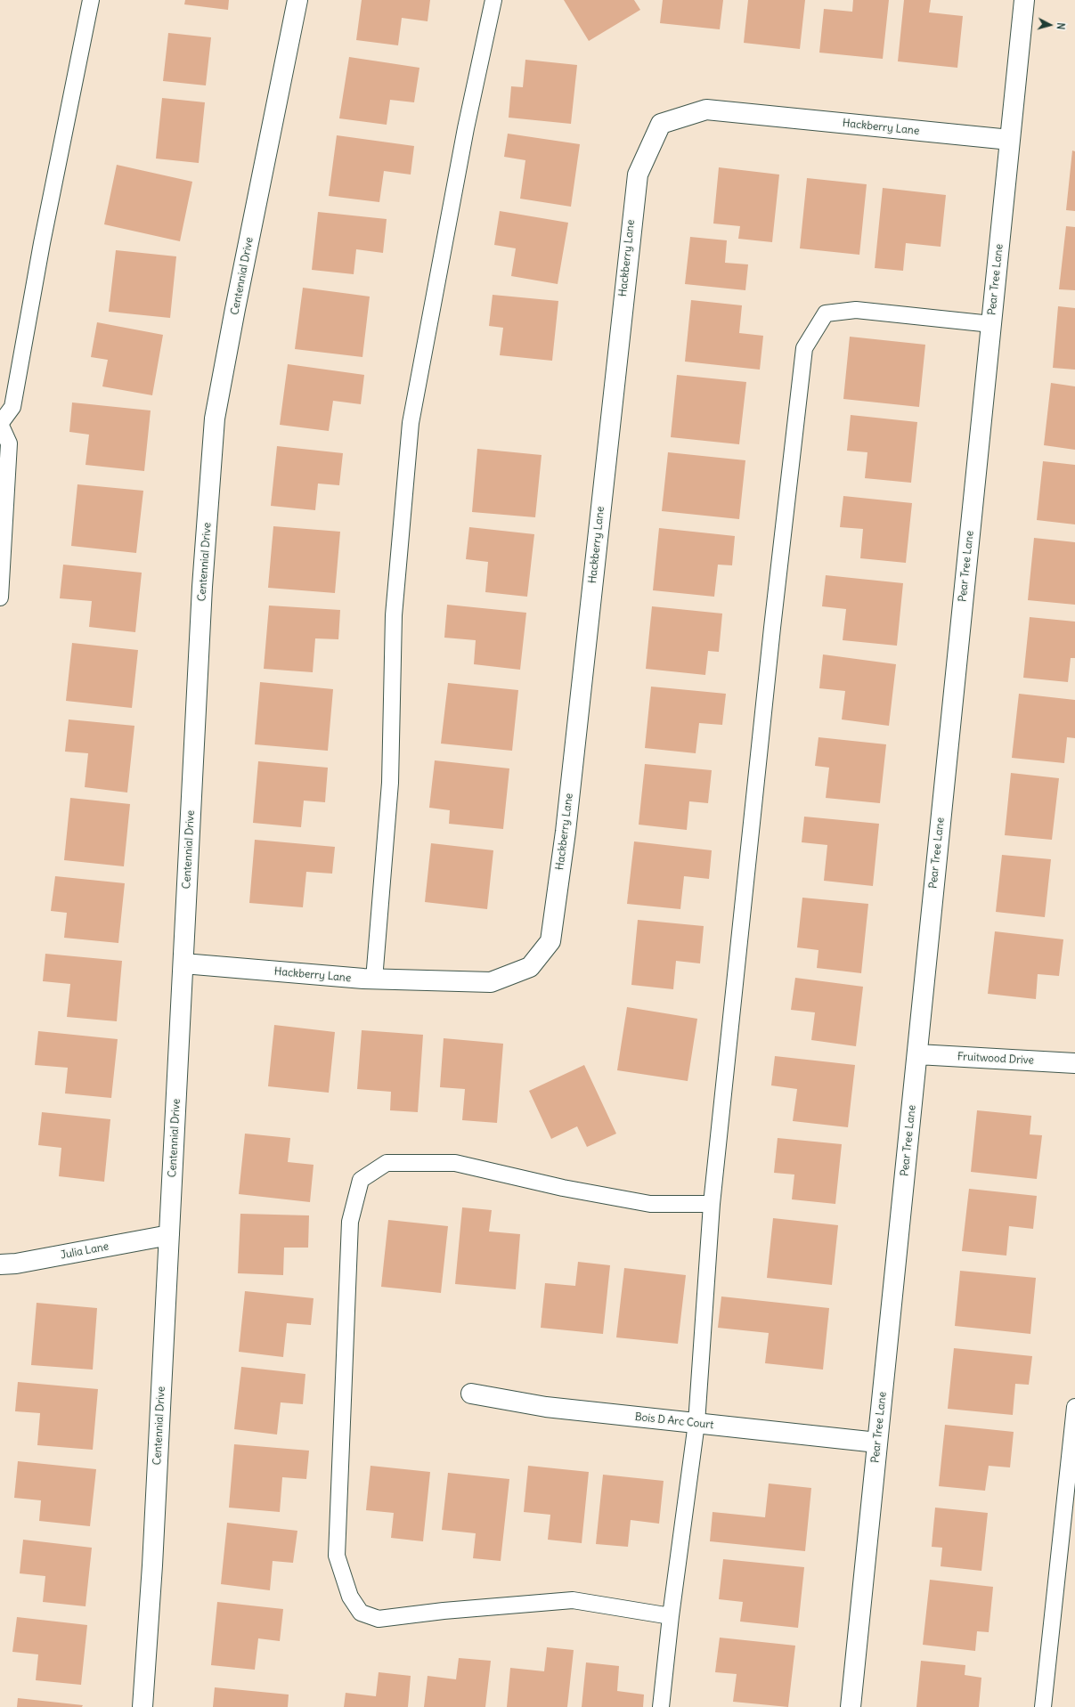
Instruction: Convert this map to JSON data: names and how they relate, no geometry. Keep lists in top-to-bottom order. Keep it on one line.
{"streets":{"street":["Hackberry Lane","Centennial Drive","Pear Tree Lane","Fruitwood Drive","Julia Lane","Bois D Arc Court"]},"crossings":[["Hackberry Lane","Centennial Drive"],["Hackberry Lane","Pear Tree Lane"],["Centennial Drive","Julia Lane"],["Pear Tree Lane","Fruitwood Drive"],["Pear Tree Lane","Bois D Arc Court"]],"north":"right"}
